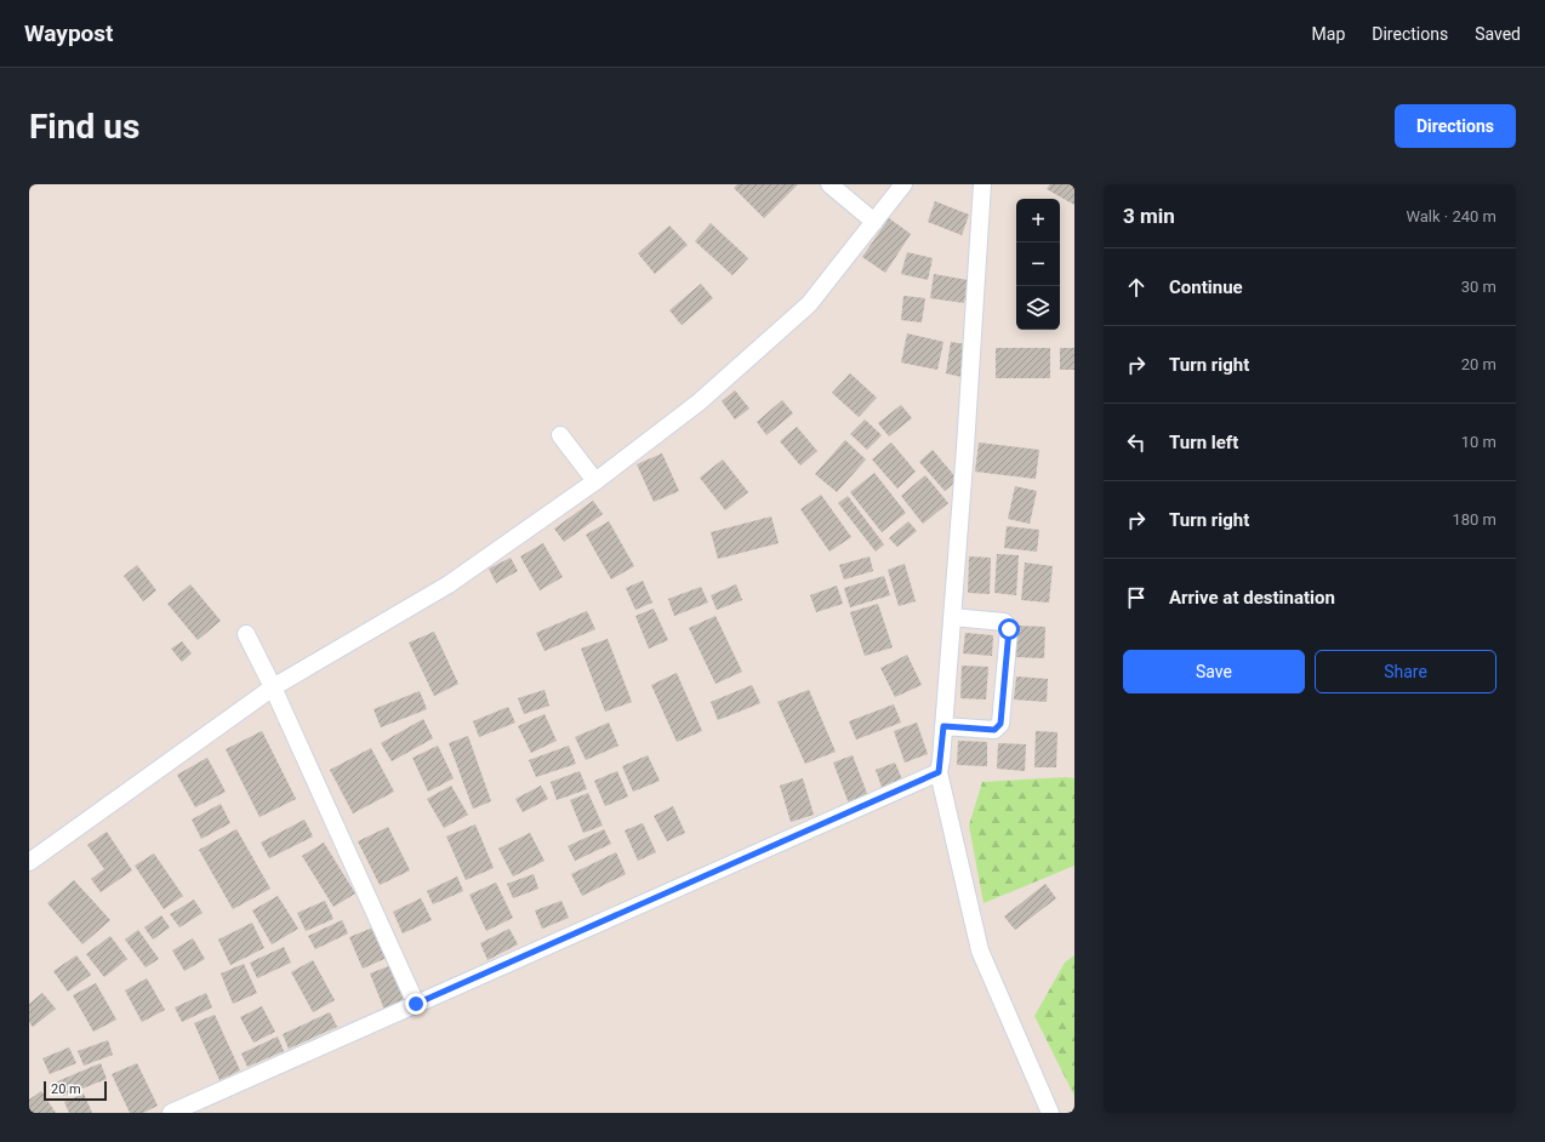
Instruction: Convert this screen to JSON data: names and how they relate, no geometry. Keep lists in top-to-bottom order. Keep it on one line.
{"scale_bar":"20 m","page":{"header":"Waypost","nav":["Map","Directions","Saved"],"buttons":["Directions",["Save","Share"]],"title":"Find us","heading":["3 min","Walk · 240 m"],"map_buttons":["+","−"],"list":[["Continue","30 m"],["Turn right","20 m"],["Turn left","10 m"],["Turn right","180 m"],"Arrive at destination"],"scale":"20 m"}}
